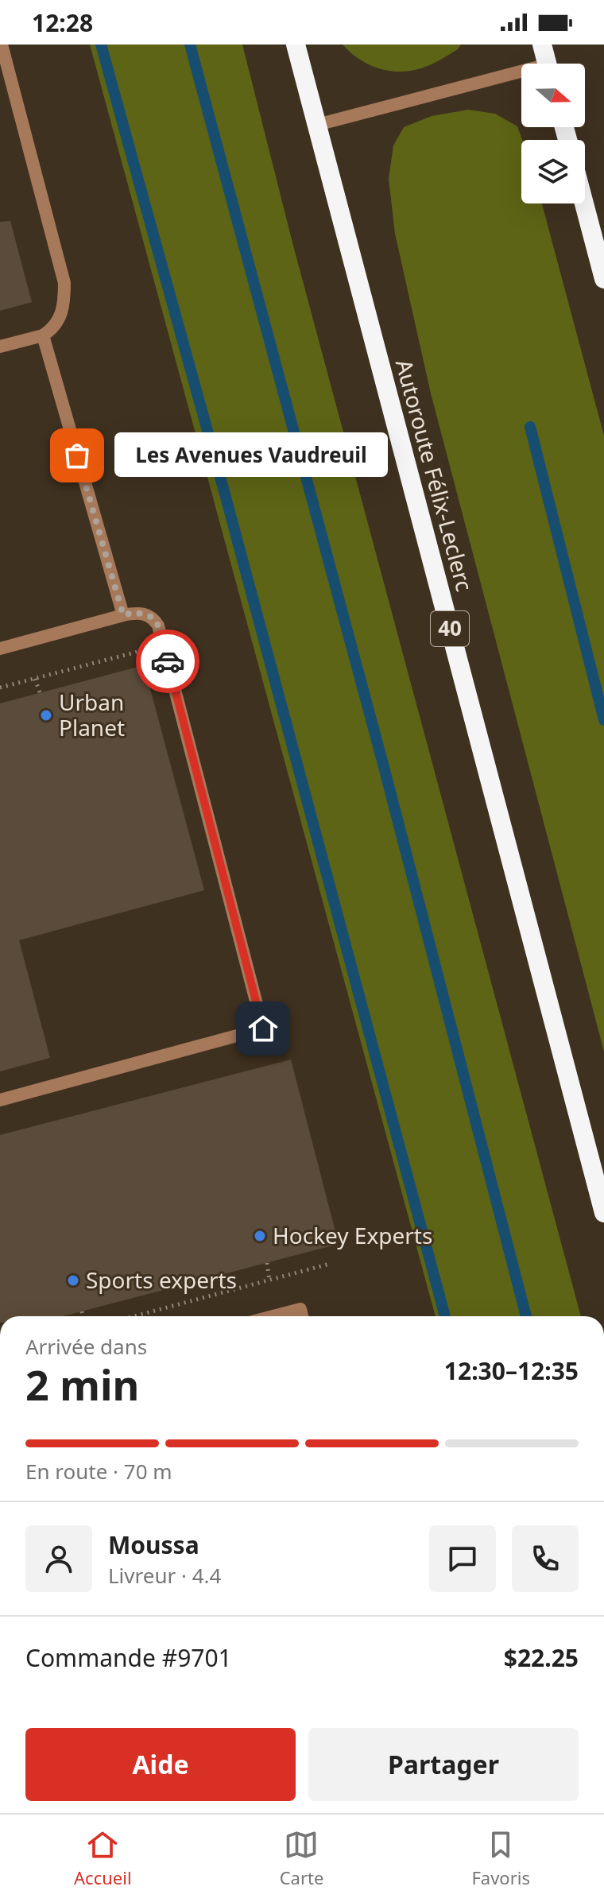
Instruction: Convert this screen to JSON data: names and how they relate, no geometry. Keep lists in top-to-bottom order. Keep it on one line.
{"streets":{"highway":["Autoroute Félix-Leclerc","40"]},"places":["Les Avenues Vaudreuil","Urban Planet","Hockey Experts","Sports experts"],"north":"right","page":{"status":"12:28","bubble":"Les Avenues Vaudreuil","heading":["2 min","Arrivée dans","12:30–12:35"],"panel":["Moussa","Livreur · 4.4","Commande #9701","$22.25"],"bar":"En route · 70 m","buttons":["Aide","Partager"],"tabs":["Accueil","Carte","Favoris"]}}
